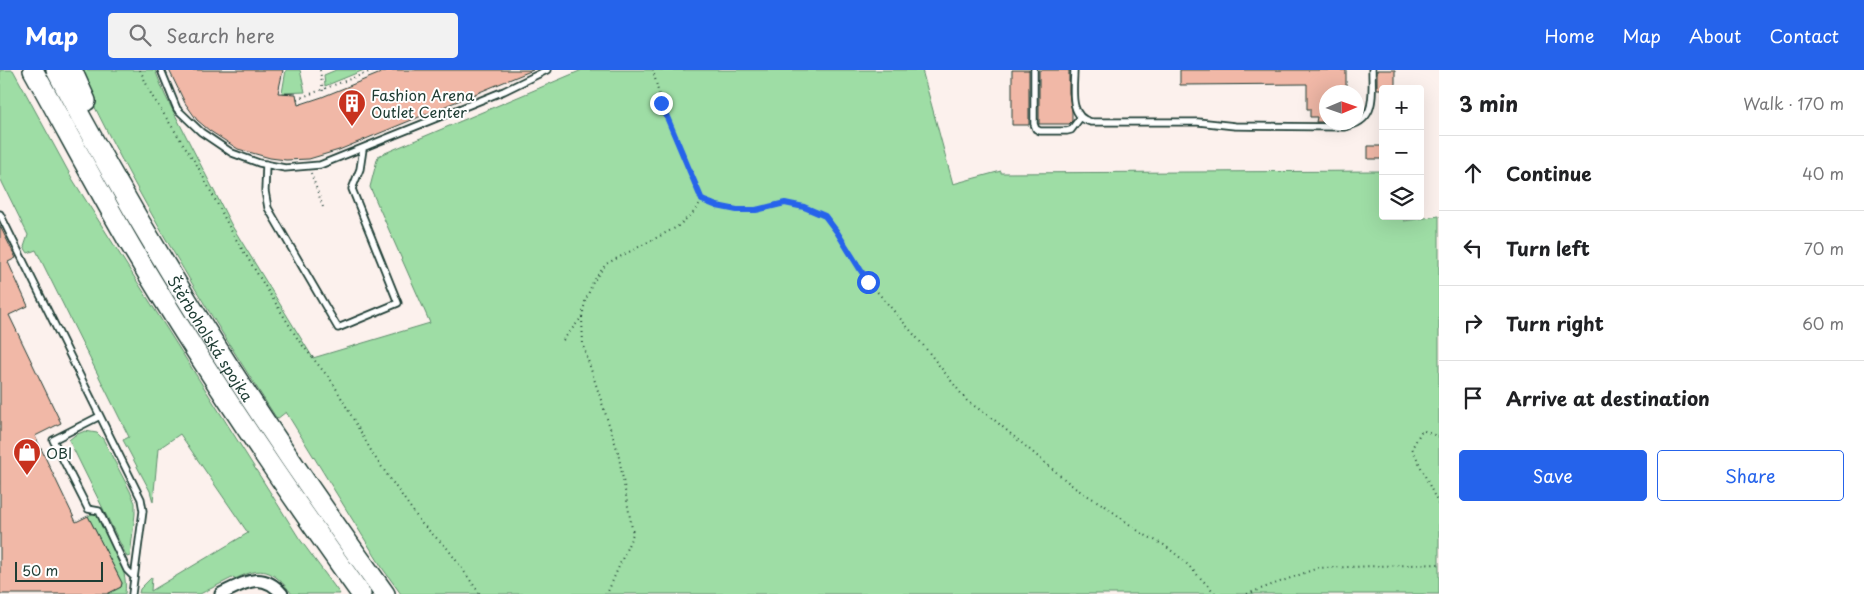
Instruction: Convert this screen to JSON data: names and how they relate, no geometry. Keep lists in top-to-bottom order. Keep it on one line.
{"streets":{"highway":["Štěrboholská spojka"]},"places":{"building":["Fashion Arena Outlet Center"],"shop":["OBI"]},"scale_bar":"50 m","north":"right","page":{"header":"Map","search":"Search here","nav":["Home","Map","About","Contact"],"heading":["3 min","Walk · 170 m"],"map_buttons":["+","−"],"list":[["Continue","40 m"],["Turn left","70 m"],["Turn right","60 m"],"Arrive at destination"],"buttons":["Save","Share"],"scale":"50 m"}}
